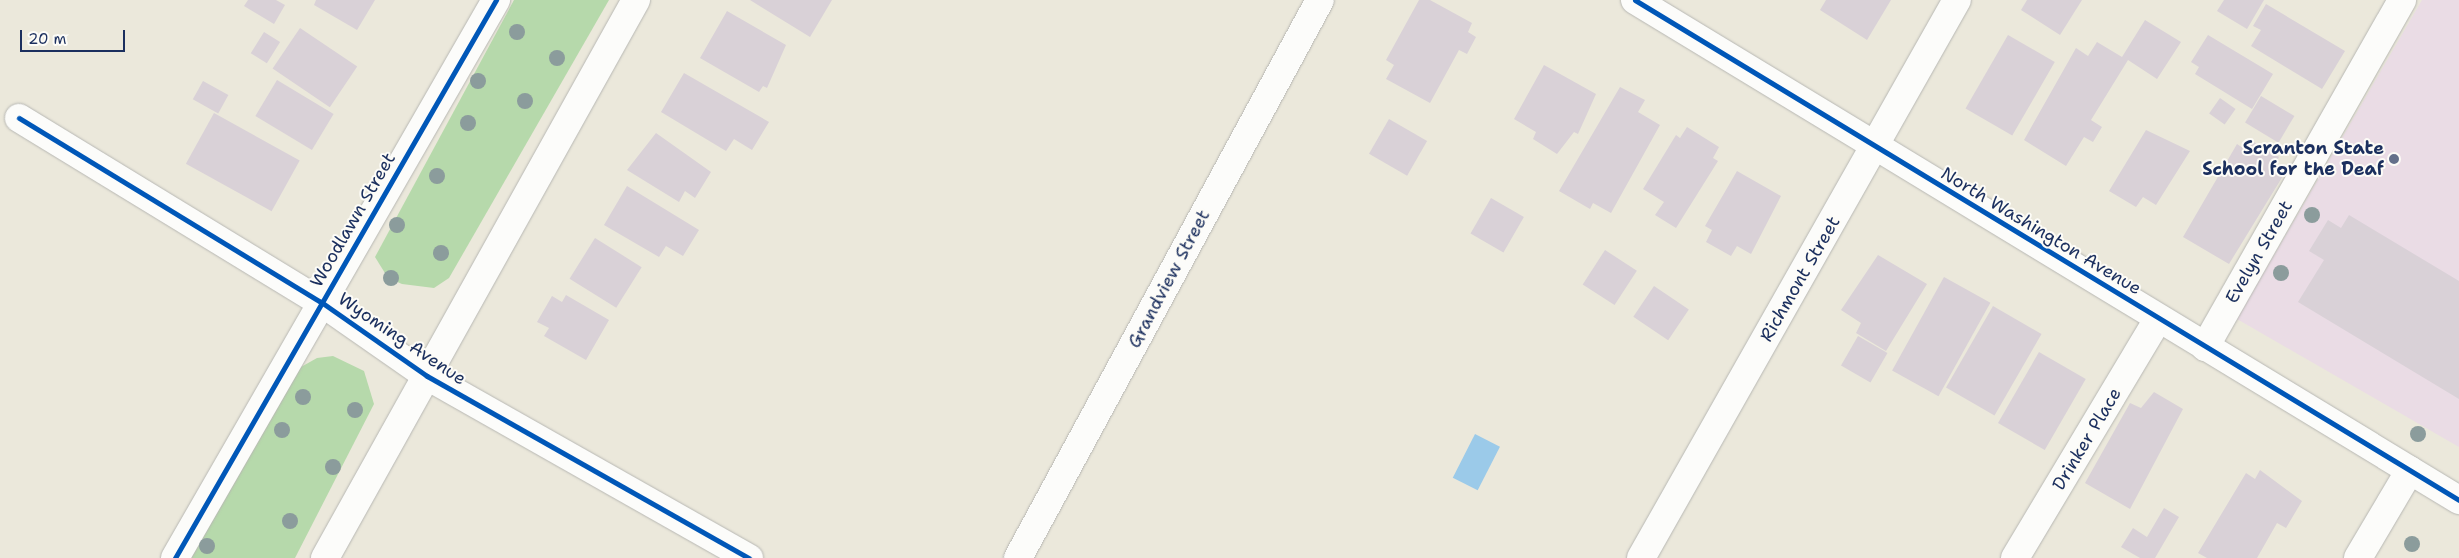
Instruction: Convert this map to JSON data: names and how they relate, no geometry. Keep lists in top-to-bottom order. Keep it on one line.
{"streets":{"street":["Woodlawn Street","North Washington Avenue","Evelyn Street","Grandview Street","Richmont Street","Wyoming Avenue","Drinker Place"]},"crossings":[["Woodlawn Street","Wyoming Avenue"],["North Washington Avenue","Evelyn Street"],["North Washington Avenue","Richmont Street"],["North Washington Avenue","Drinker Place"]],"places":["Scranton State School for the Deaf"],"scale_bar":"20 m"}
